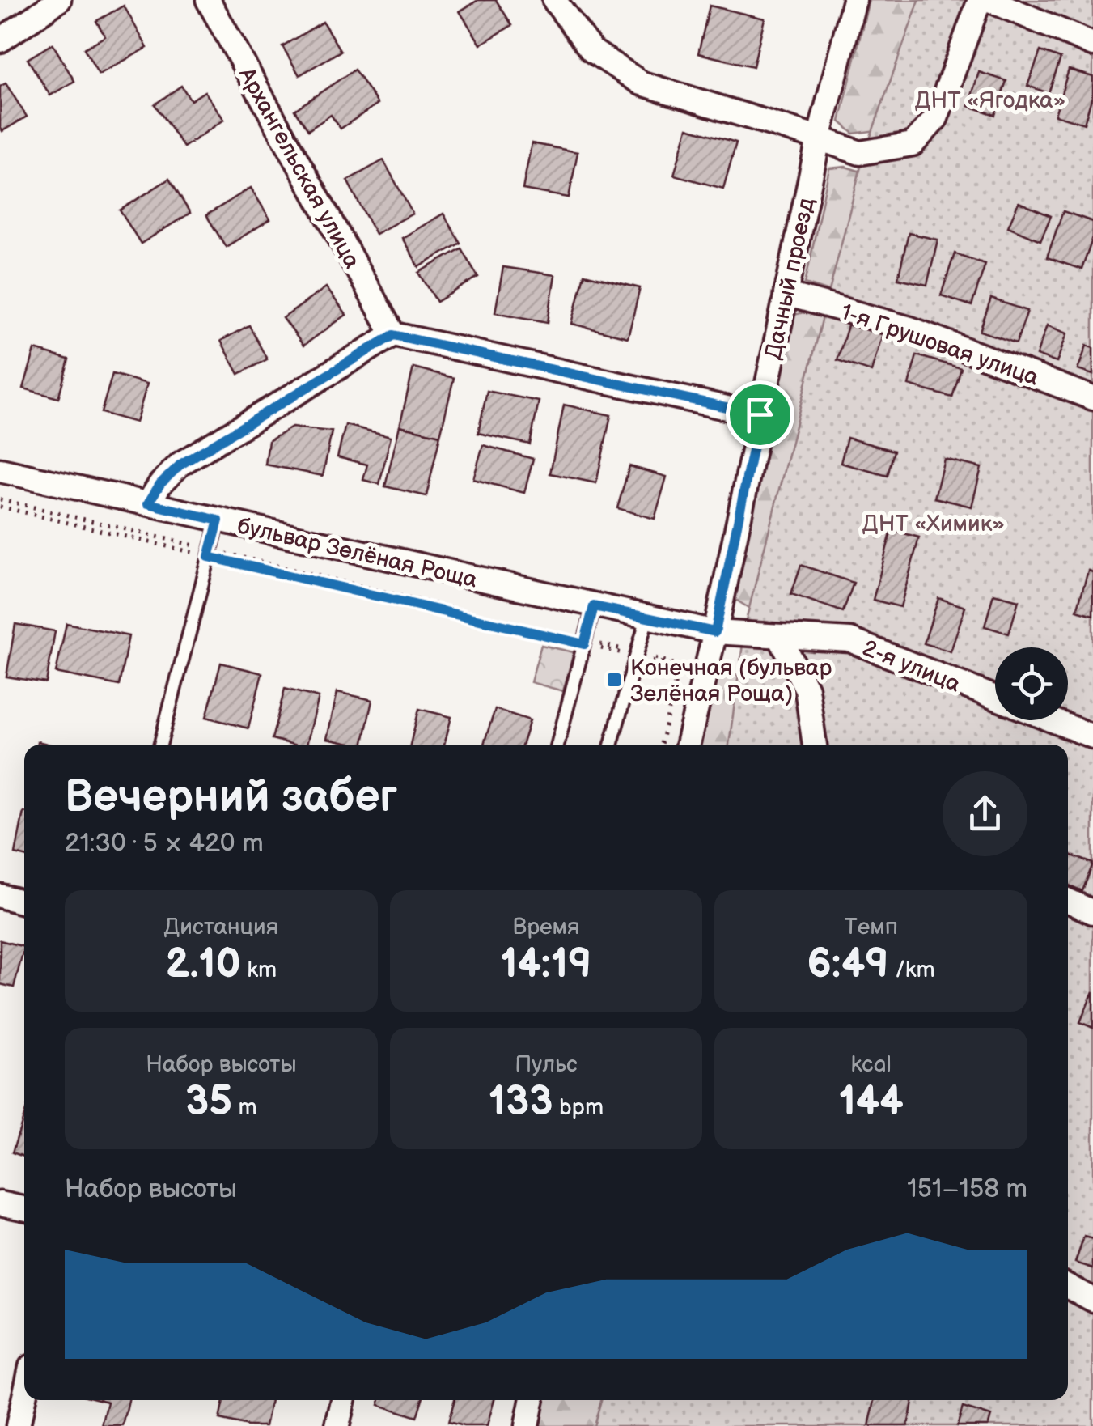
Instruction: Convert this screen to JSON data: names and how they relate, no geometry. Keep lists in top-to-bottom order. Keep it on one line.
{"streets":{"street":["Архангельская улица","Дачный проезд","1-я Грушовая улица","бульвар Зелёная Роща","2-я улица"]},"crossings":[["Дачный проезд","1-я Грушовая улица"],["Дачный проезд","бульвар Зелёная Роща"],["Дачный проезд","2-я улица"],["бульвар Зелёная Роща","2-я улица"]],"parks":["ДНТ «Ягодка»","ДНТ «Химик»"],"places":{"transit":["Конечная (бульвар Зелёная Роща)"]},"page":{"heading":["Вечерний забег","21:30 · 5 × 420 m"],"stats":[["Дистанция","2.10 km"],["Время","14:19"],["Темп","6:49 /km"],["Набор высоты","35 m"],["Пульс","133 bpm"],["kcal","144"]],"chart":["Набор высоты","151–158 m"]}}
